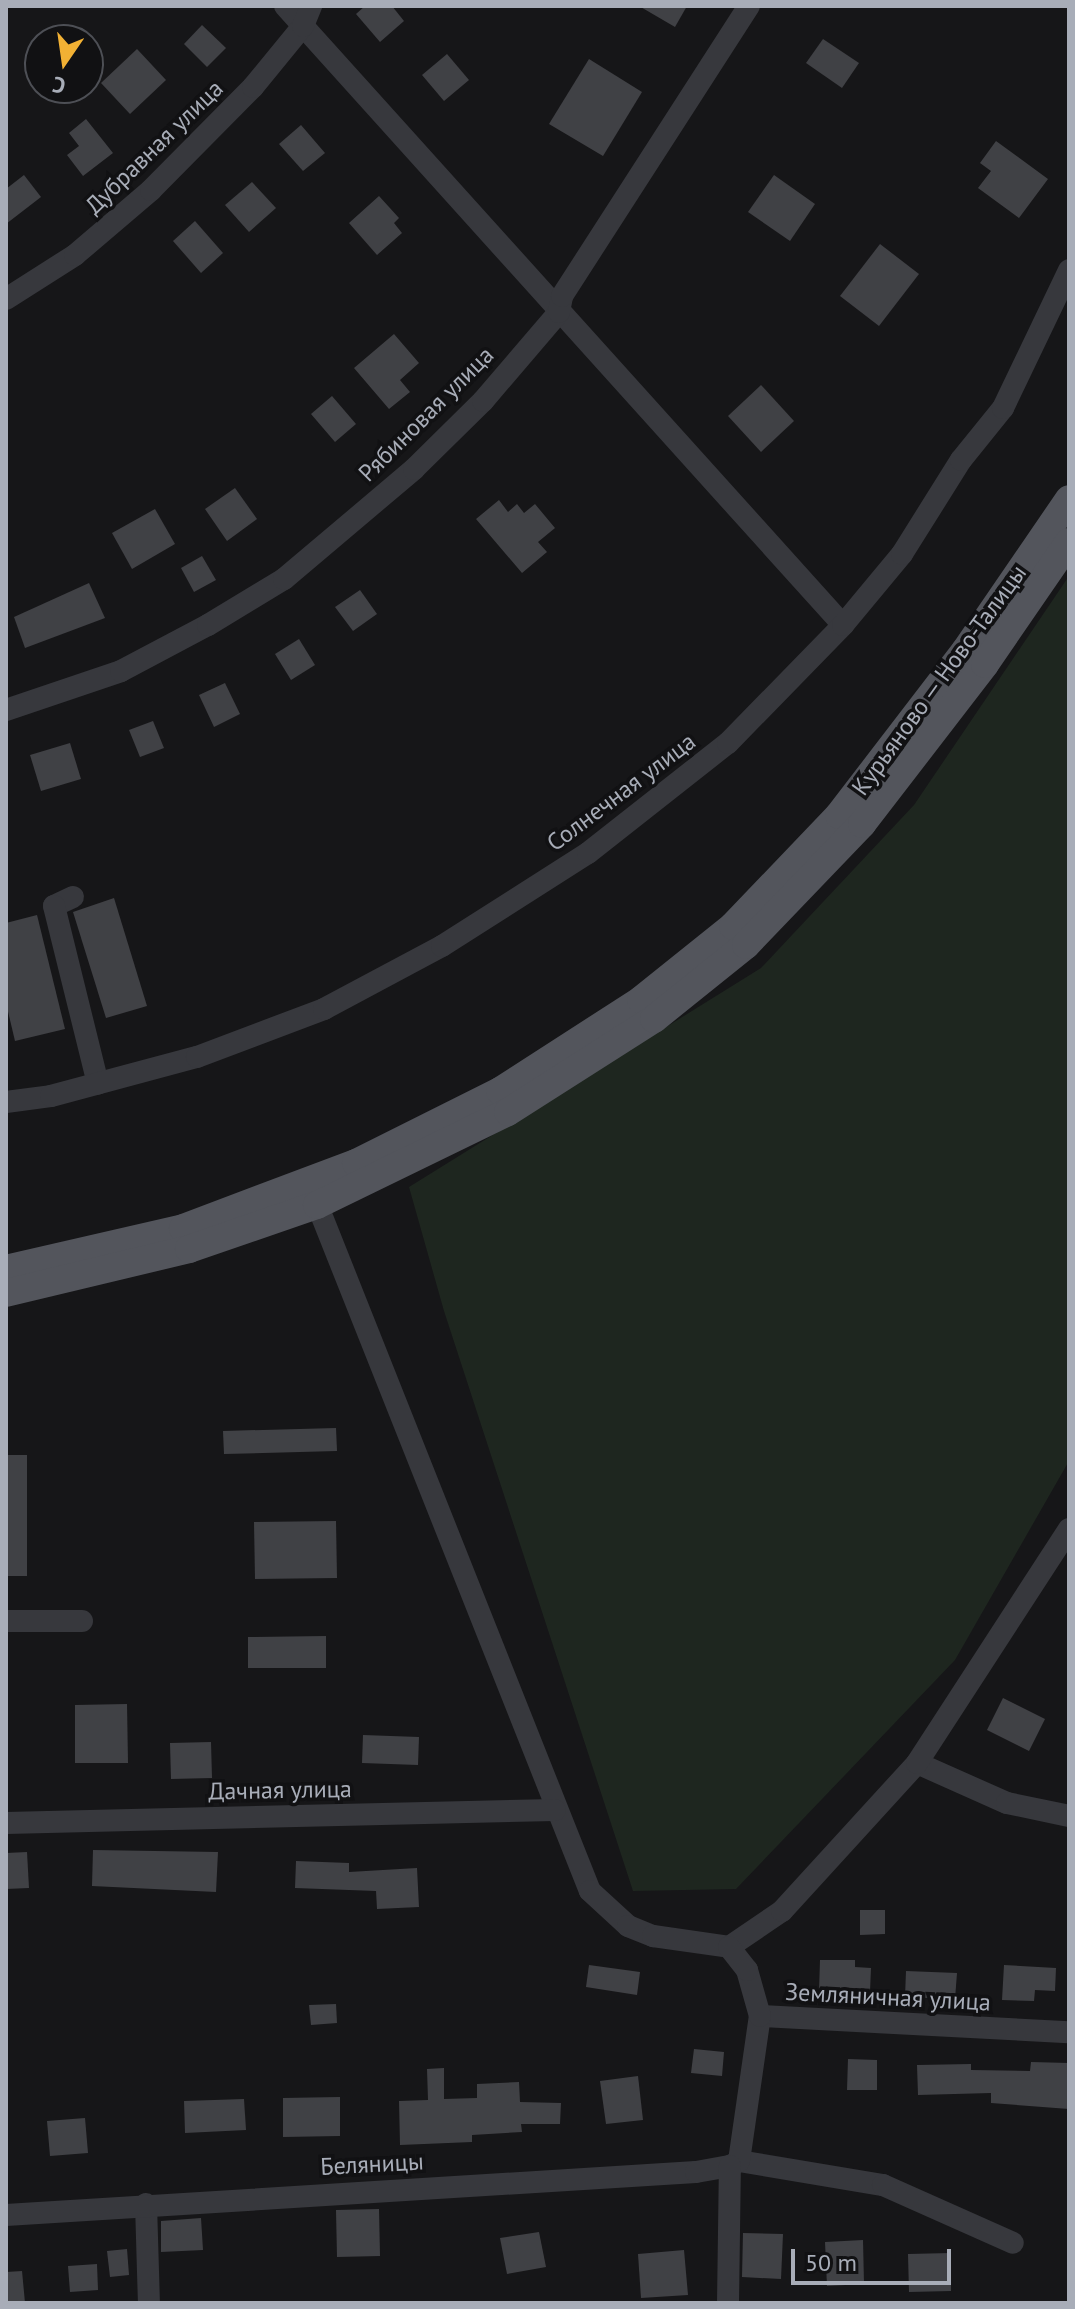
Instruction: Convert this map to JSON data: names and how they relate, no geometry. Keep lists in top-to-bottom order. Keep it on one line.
{"streets":{"main road":["Курьяново — Ново-Талицы"],"street":["Дубравная улица","Рябиновая улица","Солнечная улица","Дачная улица","Земляничная улица","Беляницы"]},"scale_bar":"50 m","north":"bottom"}
